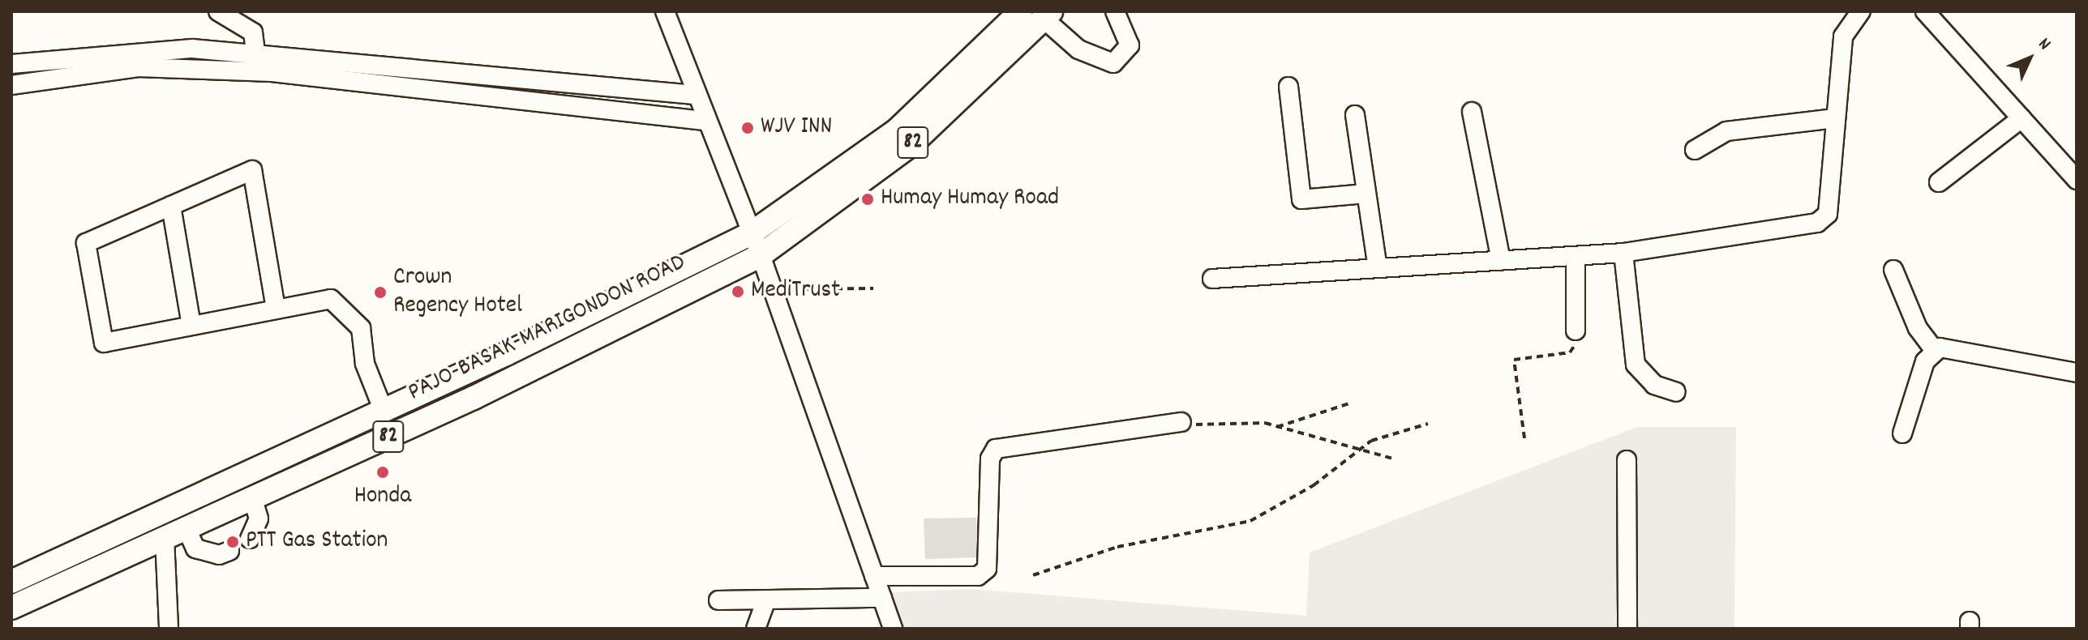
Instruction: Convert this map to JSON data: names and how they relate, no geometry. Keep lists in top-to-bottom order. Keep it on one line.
{"streets":{"main road":["82","PAJO-BASAK-MARIGONDON ROAD"]},"places":["WJV INN","Humay Humay Road","MediTrust","Crown Regency Hotel","Honda","PTT Gas Station"],"north":"top right"}
